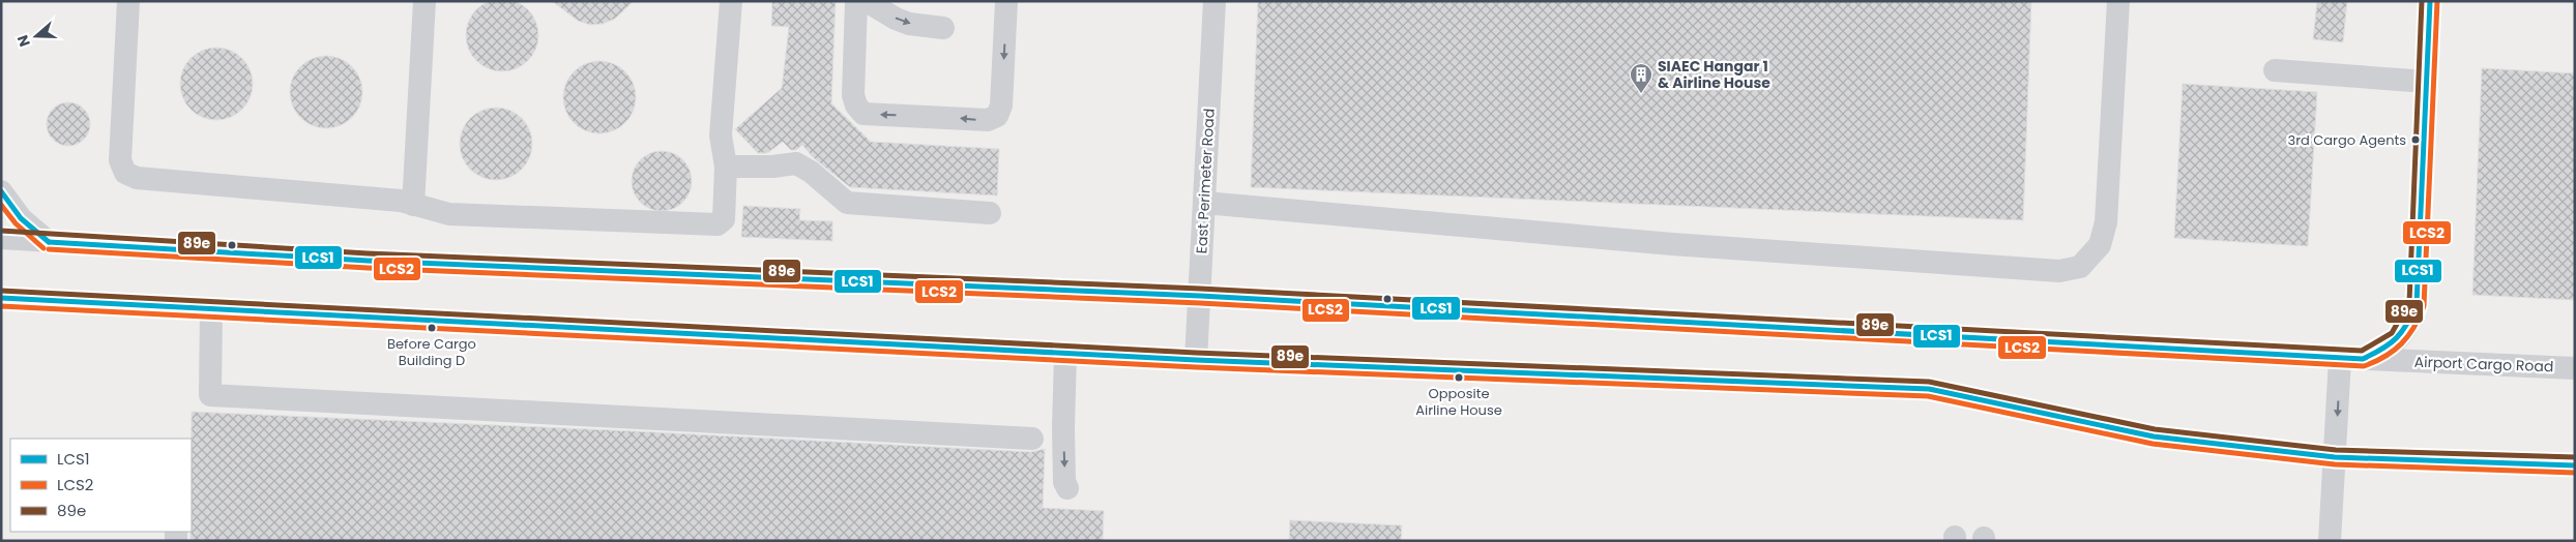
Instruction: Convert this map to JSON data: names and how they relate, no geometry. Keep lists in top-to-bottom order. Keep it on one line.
{"streets":{"lane":["East Perimeter Road","Airport Cargo Road"]},"crossings":[["East Perimeter Road","Airport Cargo Road"]],"places":{"building":["SIAEC Hangar 1 & Airline House"],"other":["3rd Cargo Agents","Before Cargo Building D","Opposite Airline House"]},"lines":["transit line LCS1","transit line LCS2","transit line 89e"],"legend":["LCS1","LCS2","89e"],"north":"left"}
